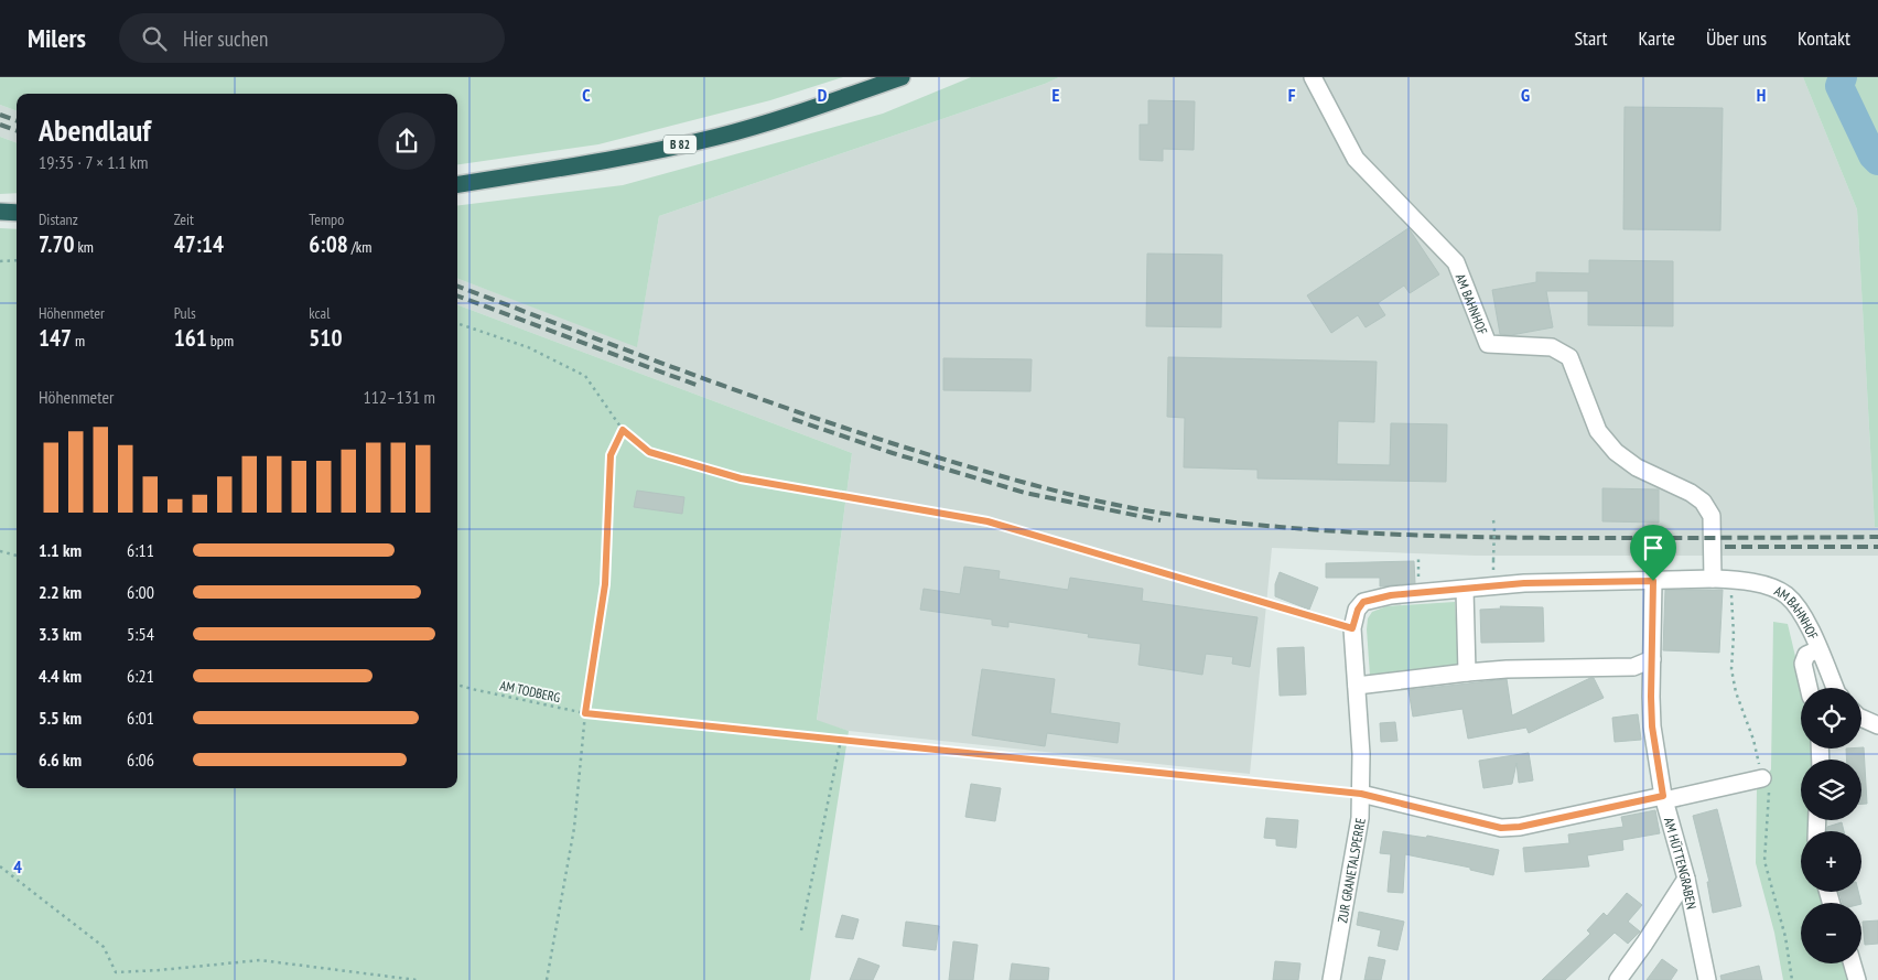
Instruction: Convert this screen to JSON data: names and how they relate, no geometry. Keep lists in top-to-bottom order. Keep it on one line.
{"streets":{"highway":["B 82"],"street":["AM BAHNHOF","AM HÜTTENGRABEN","ZUR GRANETALSPERRE"],"path":["AM TODBERG"]},"crossings":[["AM BAHNHOF","AM HÜTTENGRABEN"],["AM BAHNHOF","ZUR GRANETALSPERRE"],["AM TODBERG","ZUR GRANETALSPERRE"]],"page":{"header":"Milers","search":"Hier suchen","nav":["Start","Karte","Über uns","Kontakt"],"heading":["Abendlauf","19:35 · 7 × 1.1 km"],"stats":[["Distanz","7.70 km"],["Zeit","47:14"],["Tempo","6:08 /km"],["Höhenmeter","147 m"],["Puls","161 bpm"],["kcal","510"]],"chart":["Höhenmeter","112–131 m"],"list":[{"name":"1.1 km","note":"6:11"},{"name":"2.2 km","note":"6:00"},{"name":"3.3 km","note":"5:54"},{"name":"4.4 km","note":"6:21"},{"name":"5.5 km","note":"6:01"},{"name":"6.6 km","note":"6:06"}],"map_buttons":["+","−"]},"grid":{"columns":["C","D","E","F","G","H"],"rows":["4"]}}
